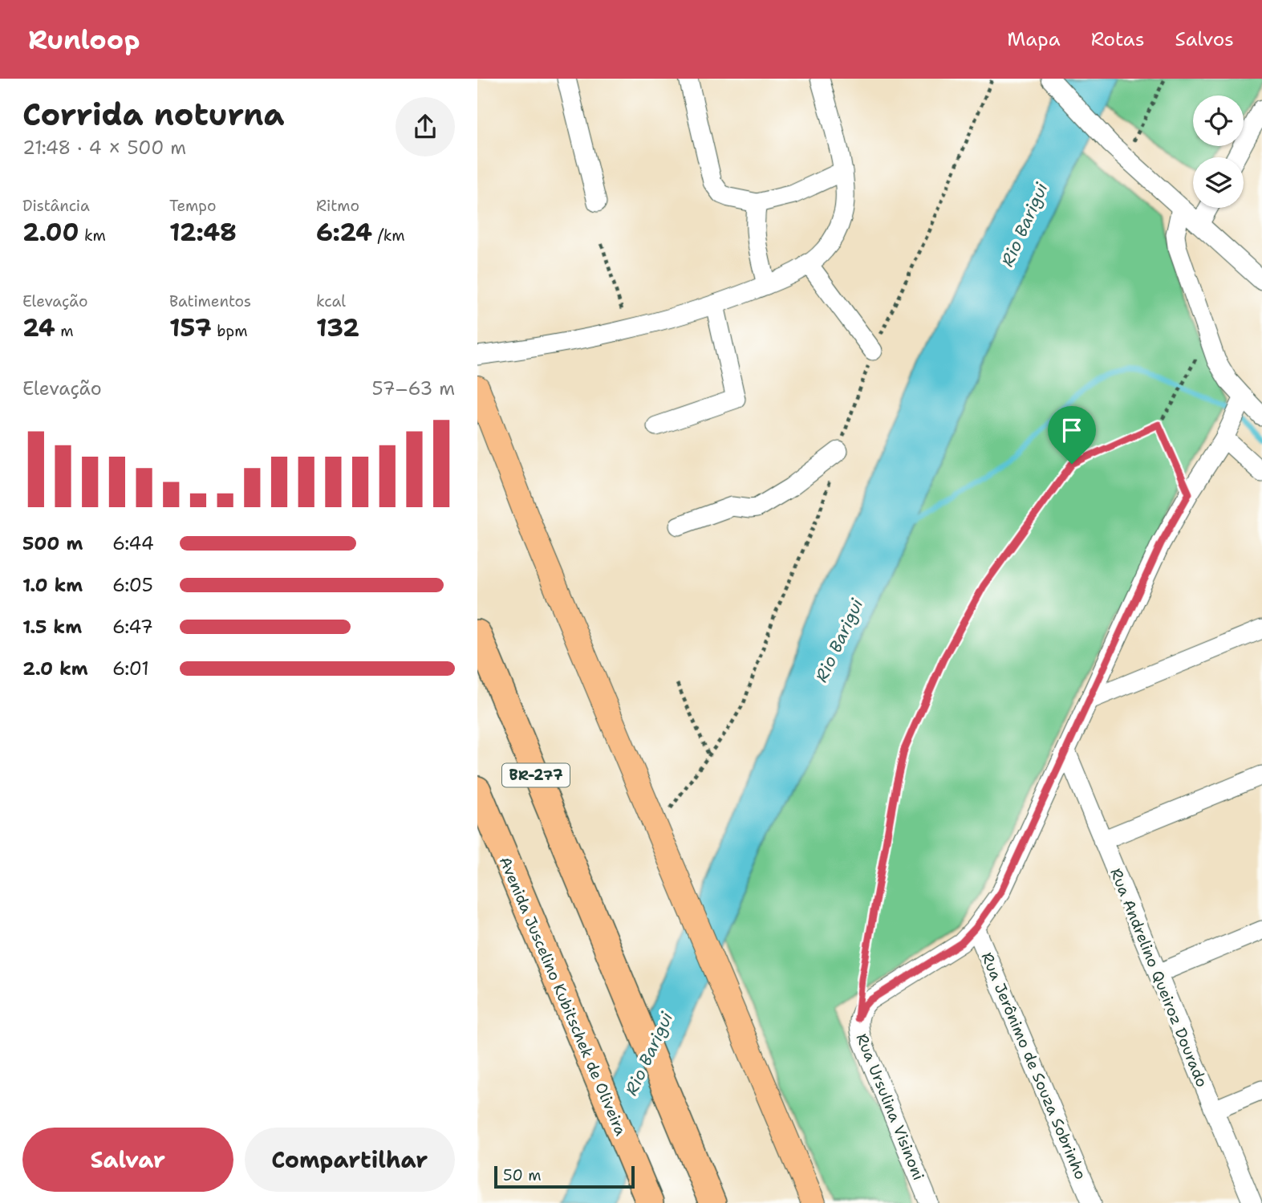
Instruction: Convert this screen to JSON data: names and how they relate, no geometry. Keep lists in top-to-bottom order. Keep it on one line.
{"streets":{"highway":["BR-277","Avenida Juscelino Kubitschek de Oliveira"],"street":["Rua Andrelino Queiroz Dourado","Rua Jerônimo de Souza Sobrinho","Rua Ursulina Visinoni"]},"crossings":[["Rua Andrelino Queiroz Dourado","Rua Ursulina Visinoni"],["Rua Jerônimo de Souza Sobrinho","Rua Ursulina Visinoni"]],"water":["Rio Barigui"],"scale_bar":"50 m","page":{"header":"Runloop","nav":["Mapa","Rotas","Salvos"],"heading":["Corrida noturna","21:48 · 4 × 500 m"],"stats":[["Distância","2.00 km"],["Tempo","12:48"],["Ritmo","6:24 /km"],["Elevação","24 m"],["Batimentos","157 bpm"],["kcal","132"]],"chart":["Elevação","57–63 m"],"list":[{"name":"500 m","note":"6:44"},{"name":"1.0 km","note":"6:05"},{"name":"1.5 km","note":"6:47"},{"name":"2.0 km","note":"6:01"}],"buttons":["Salvar","Compartilhar"],"scale":"50 m"}}
